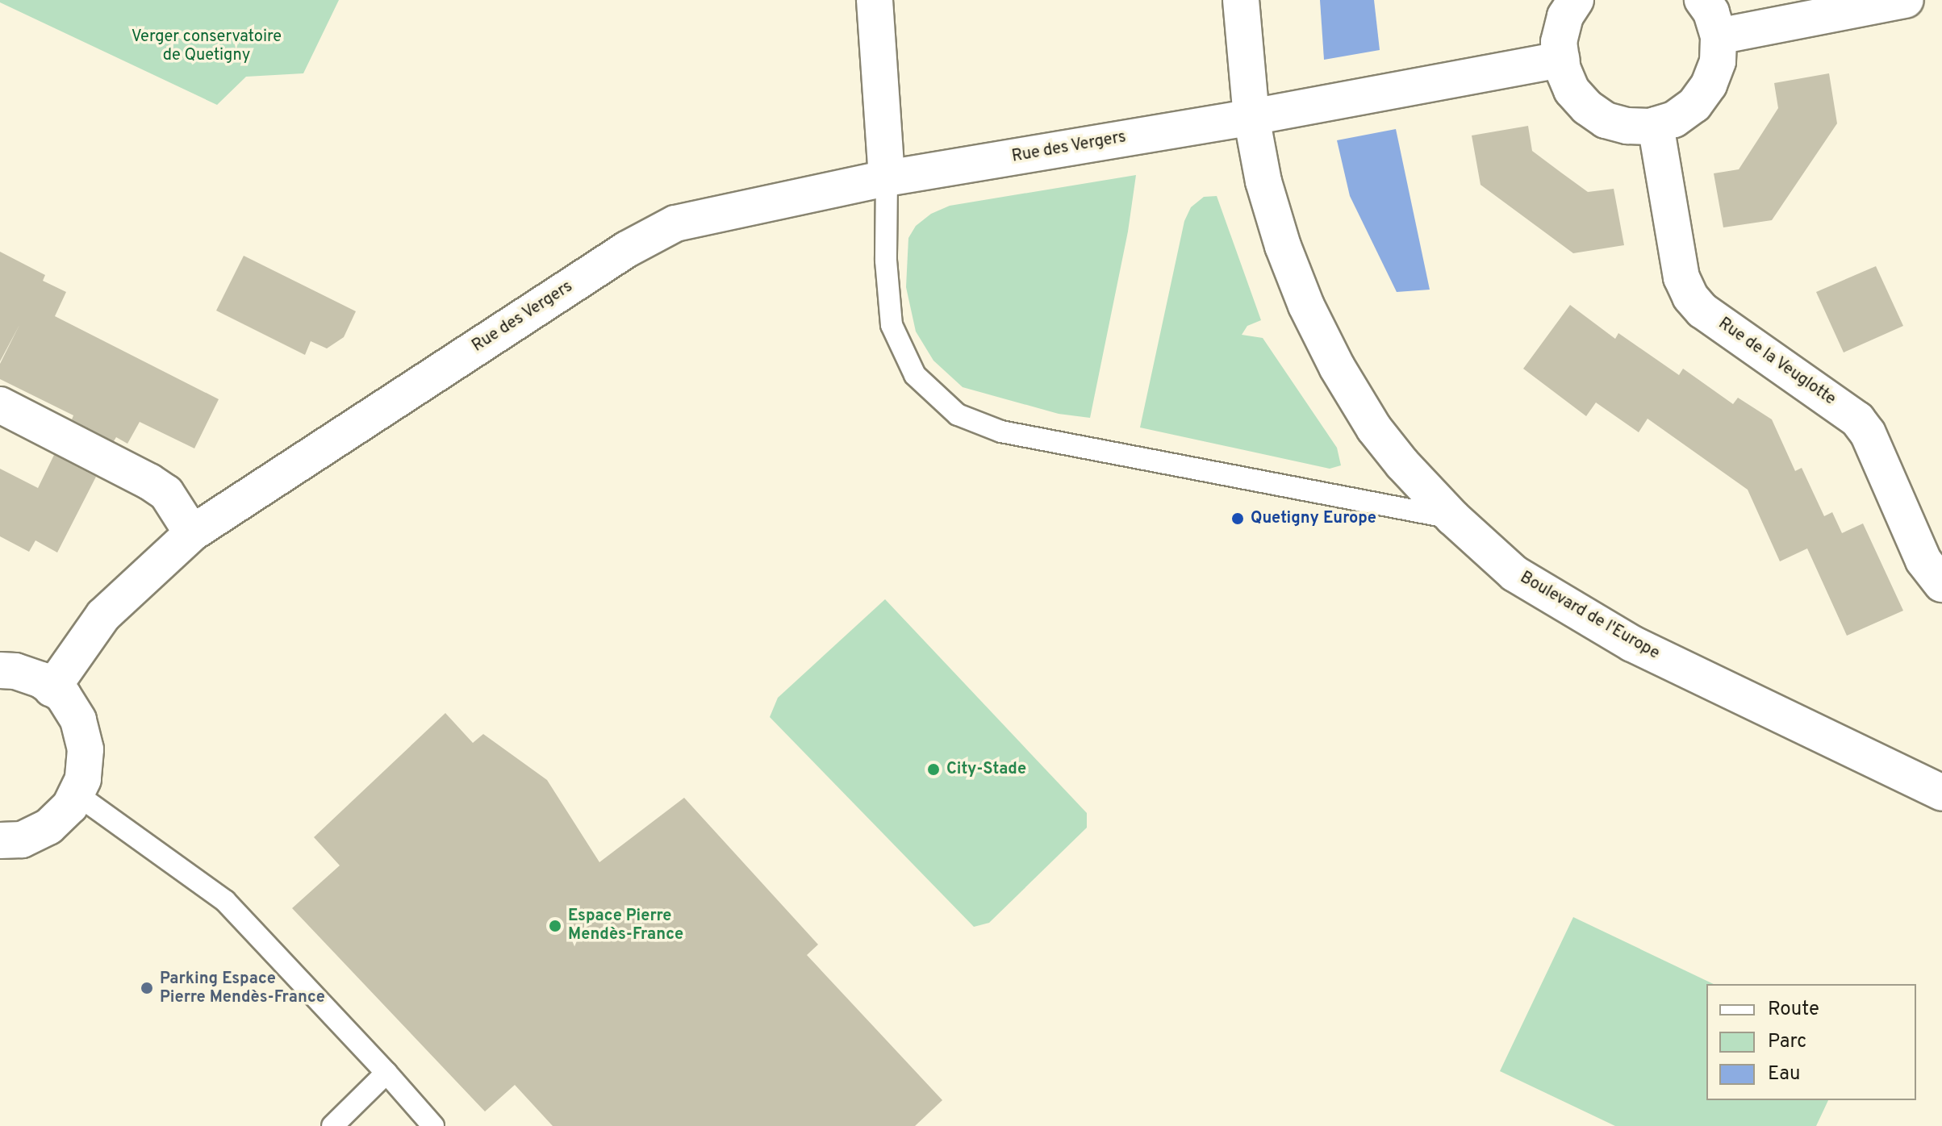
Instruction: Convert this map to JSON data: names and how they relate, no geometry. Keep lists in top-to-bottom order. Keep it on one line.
{"streets":{"street":["Rue des Vergers","Rue de la Veuglotte","Boulevard de l'Europe"]},"crossings":[["Rue des Vergers","Boulevard de l'Europe"]],"parks":["Verger conservatoire de Quetigny"],"places":["Quetigny Europe","City-Stade","Espace Pierre Mendès-France","Parking Espace Pierre Mendès-France"],"legend":["Route","Parc","Eau"]}
